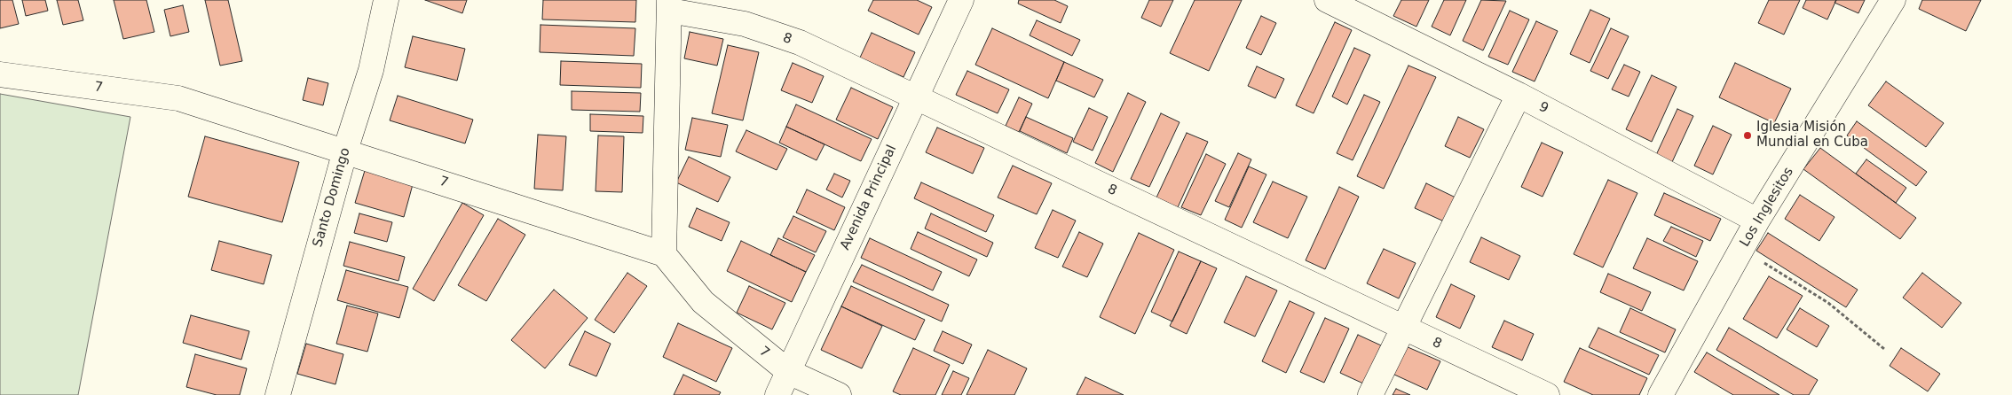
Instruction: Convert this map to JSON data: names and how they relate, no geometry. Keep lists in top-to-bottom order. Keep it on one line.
{"streets":{"street":["8","7","9","Santo Domingo","Avenida Principal","Los Inglesitos"]},"crossings":[["8","Avenida Principal"],["7","Santo Domingo"],["7","Avenida Principal"],["9","Los Inglesitos"]],"places":["Iglesia Misión Mundial en Cuba"]}
